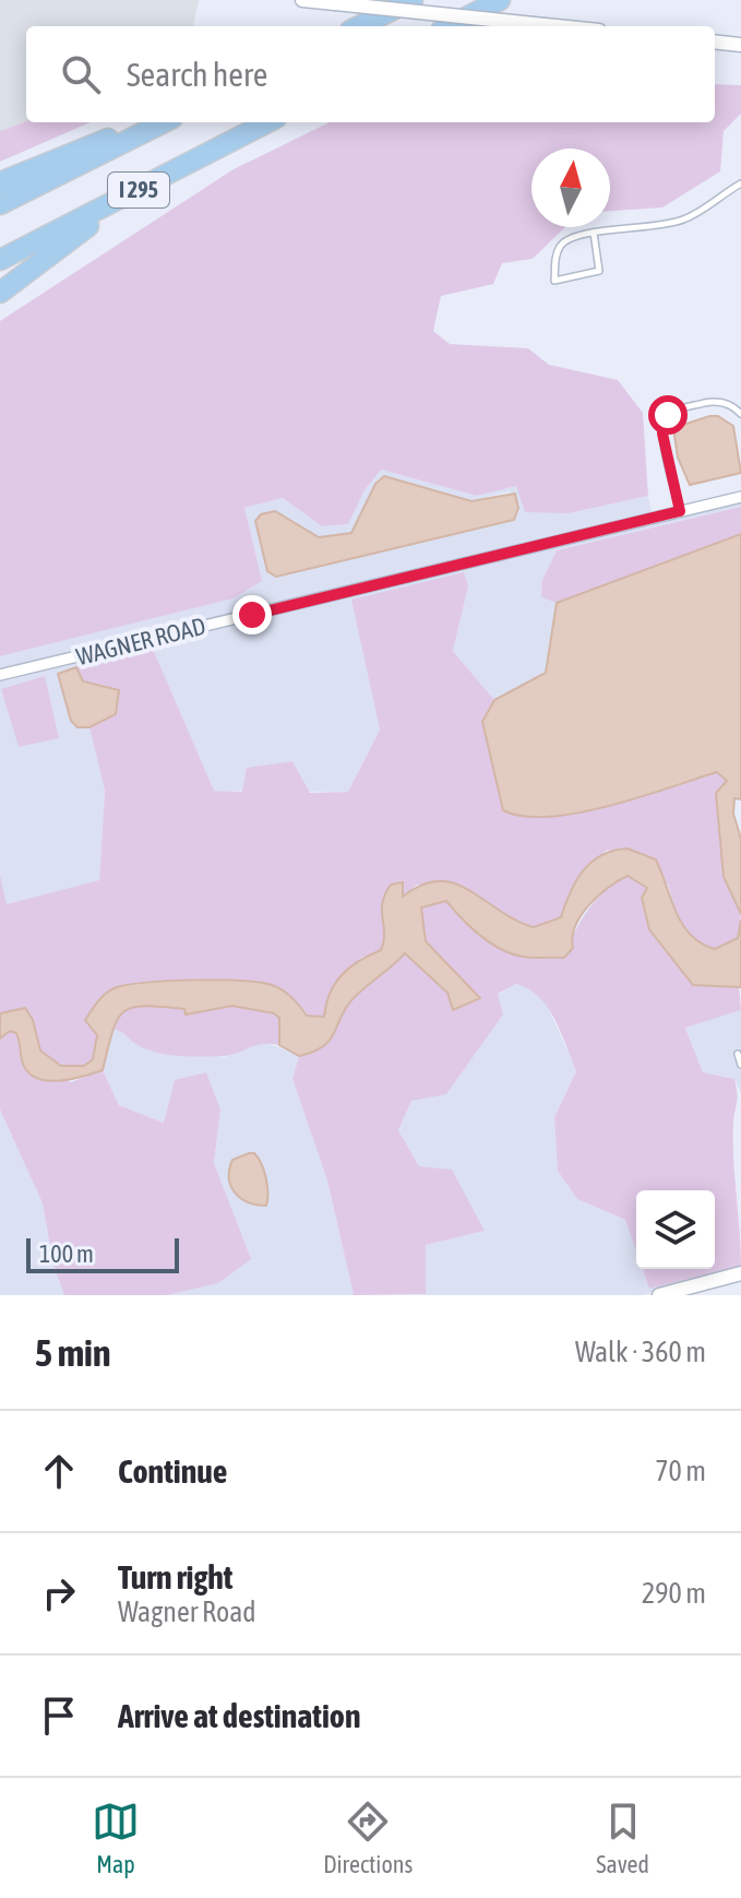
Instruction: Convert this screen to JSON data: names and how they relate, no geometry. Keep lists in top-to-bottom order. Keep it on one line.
{"streets":{"highway":["I 295"],"street":["WAGNER ROAD"]},"scale_bar":"100 m","north":"top","page":{"search":"Search here","scale":"100 m","heading":["5 min","Walk · 360 m"],"list":[["Continue","70 m"],["Turn right","Wagner Road","290 m"],"Arrive at destination"],"nav":["Map","Directions","Saved"]}}
